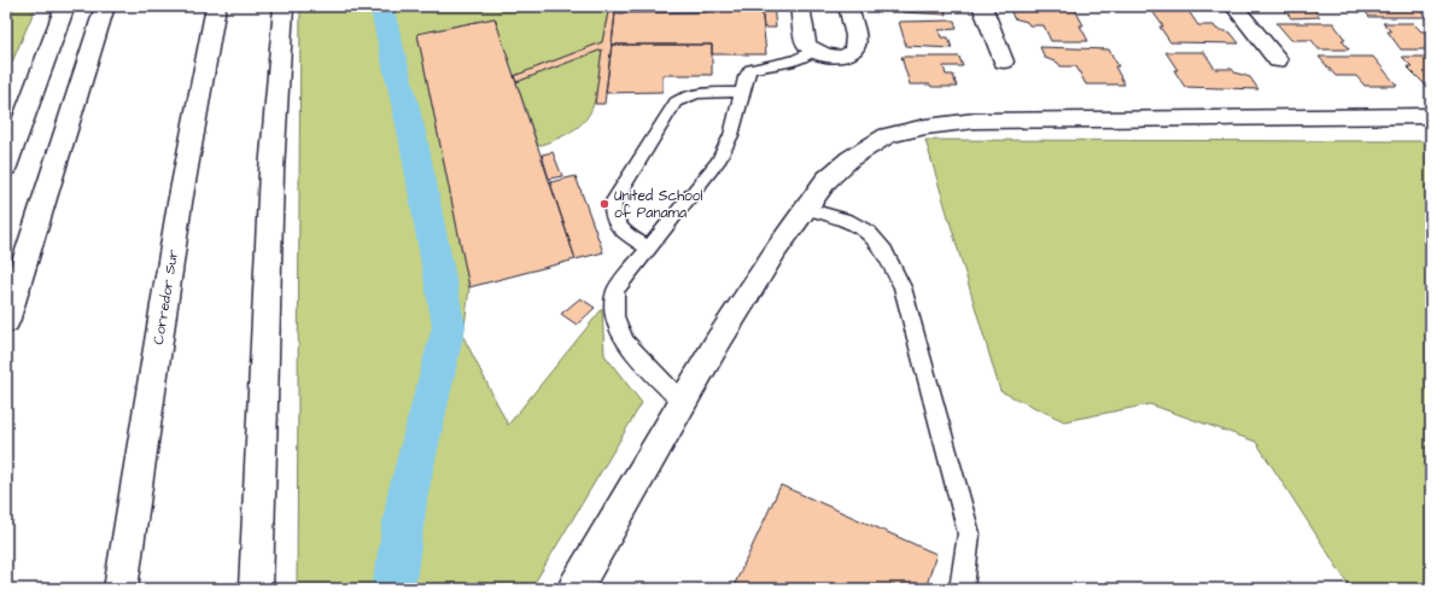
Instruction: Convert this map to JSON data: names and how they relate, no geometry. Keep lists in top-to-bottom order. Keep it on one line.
{"streets":{"main road":["Corredor Sur"]},"places":["United School of Panama"]}
